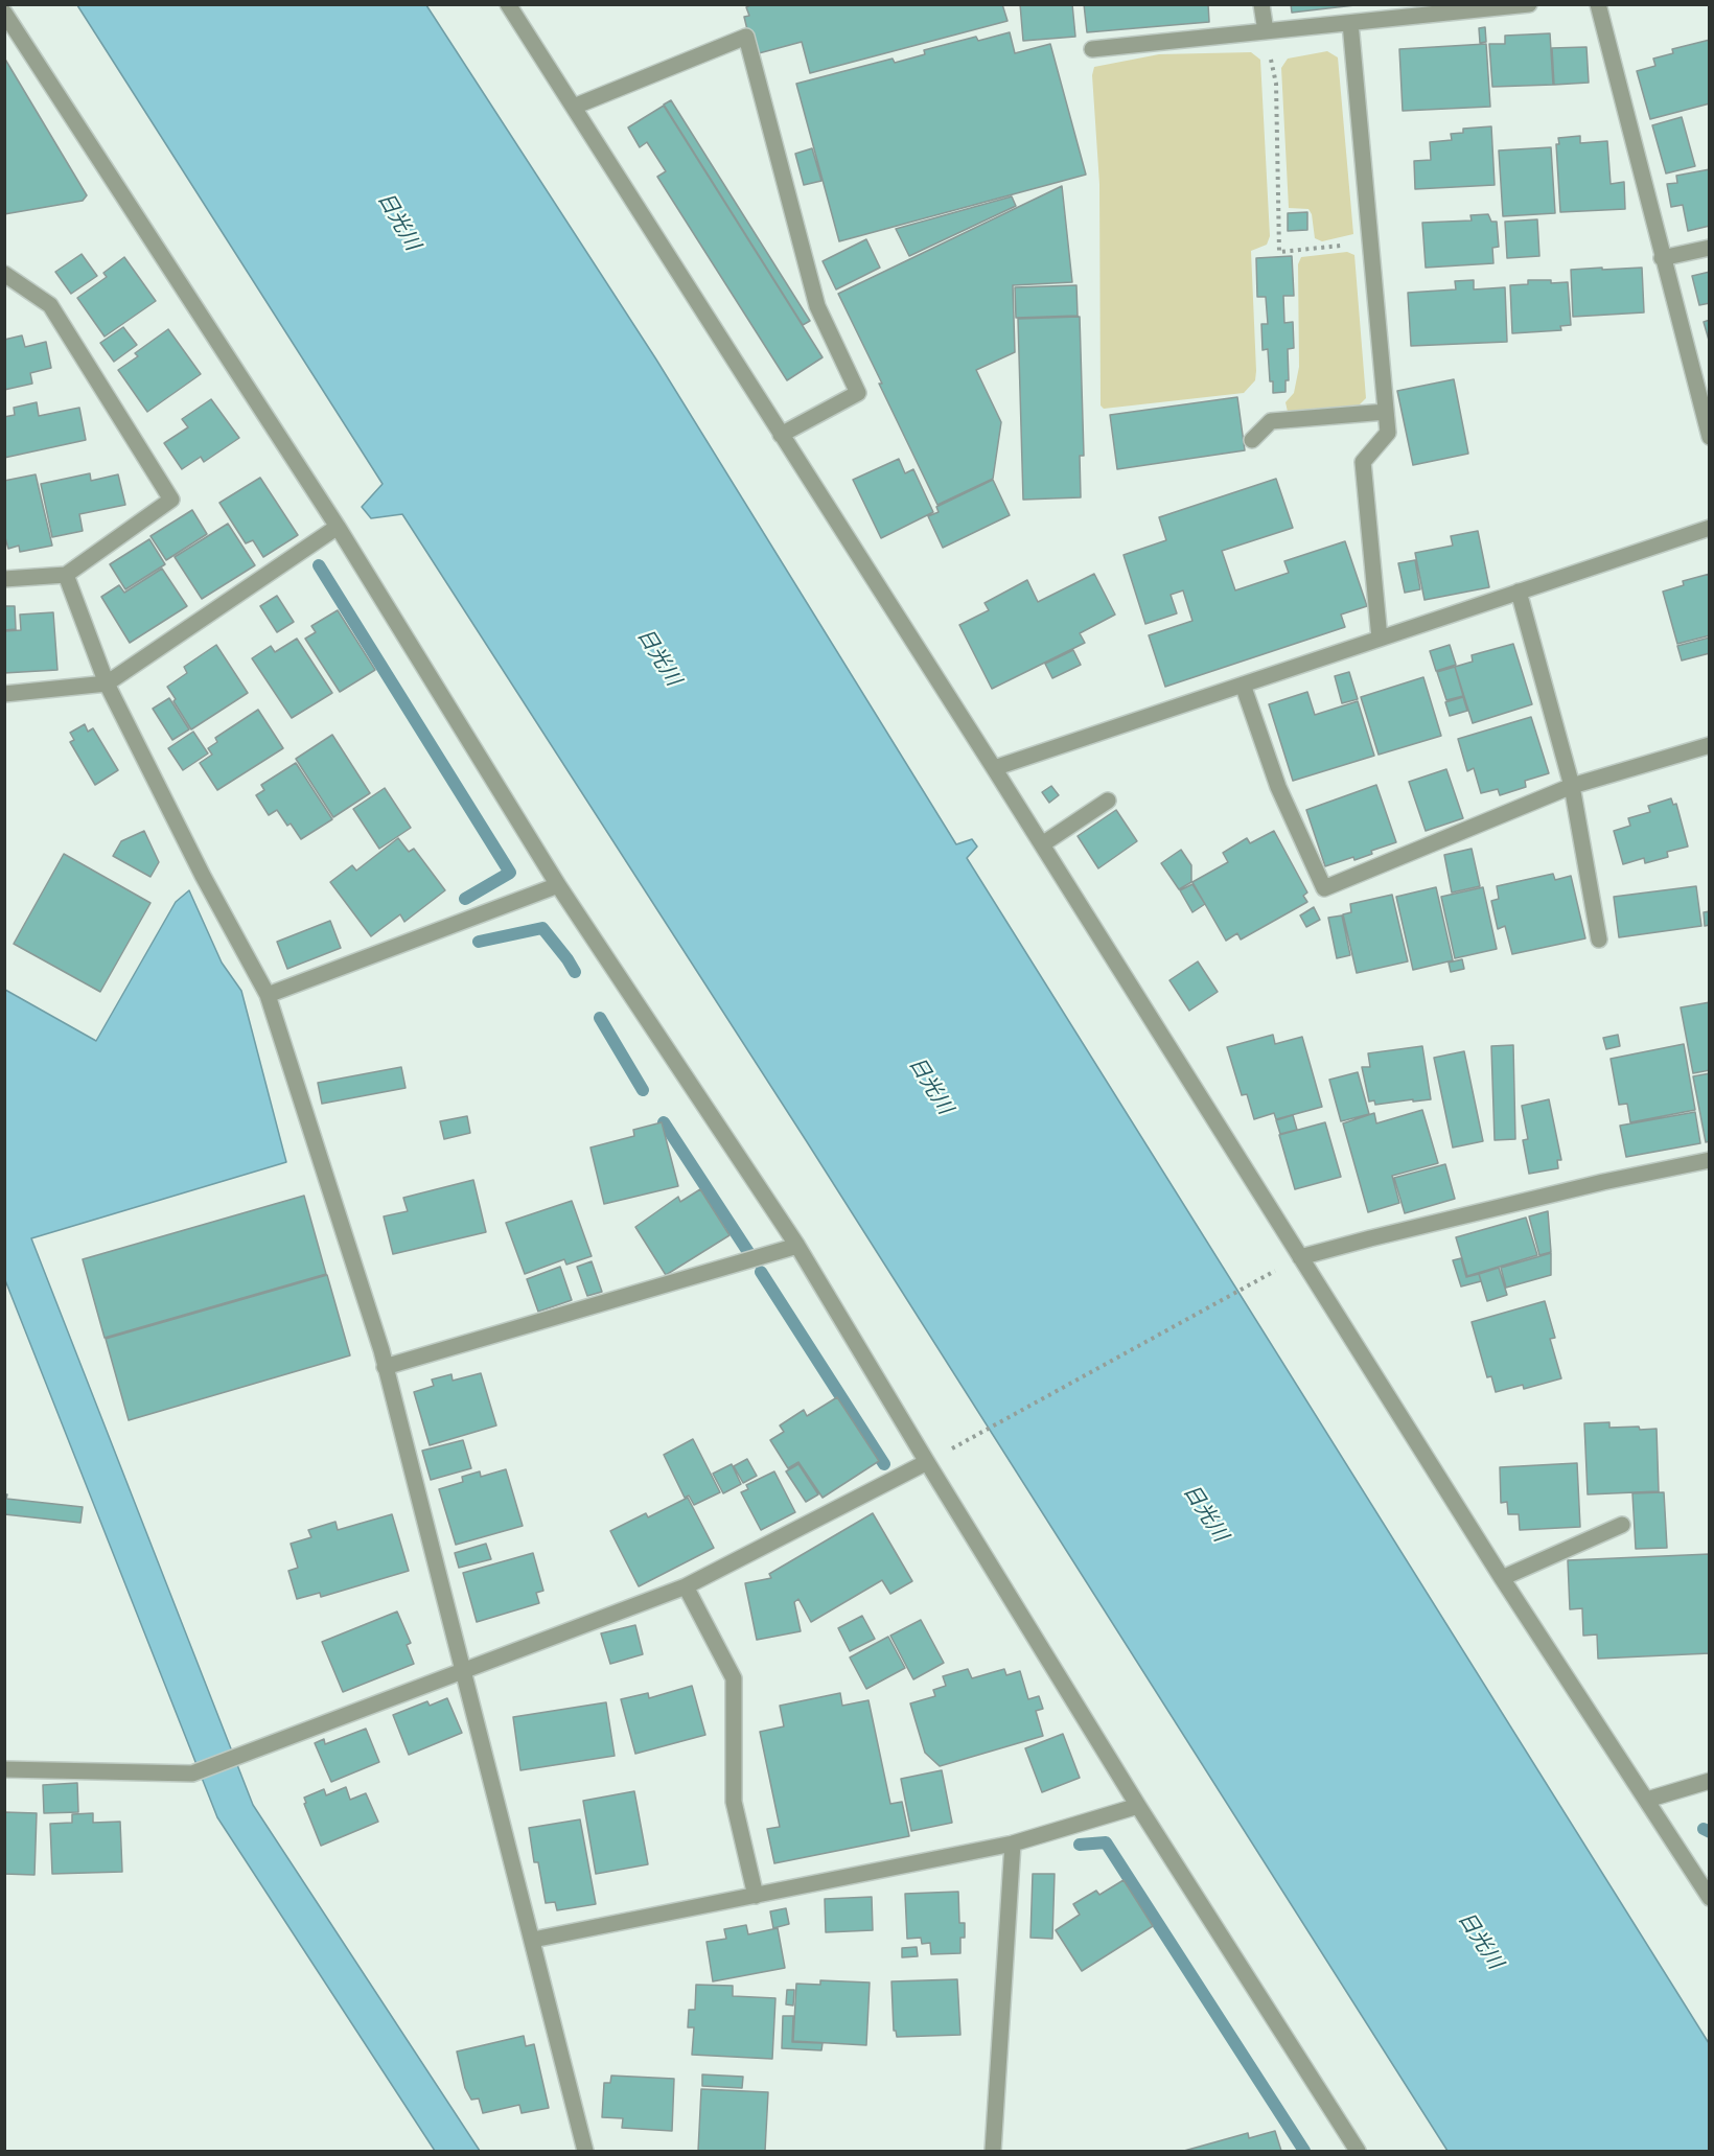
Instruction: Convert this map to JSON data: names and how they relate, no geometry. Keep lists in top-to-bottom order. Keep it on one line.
{"water":["日光川"]}
